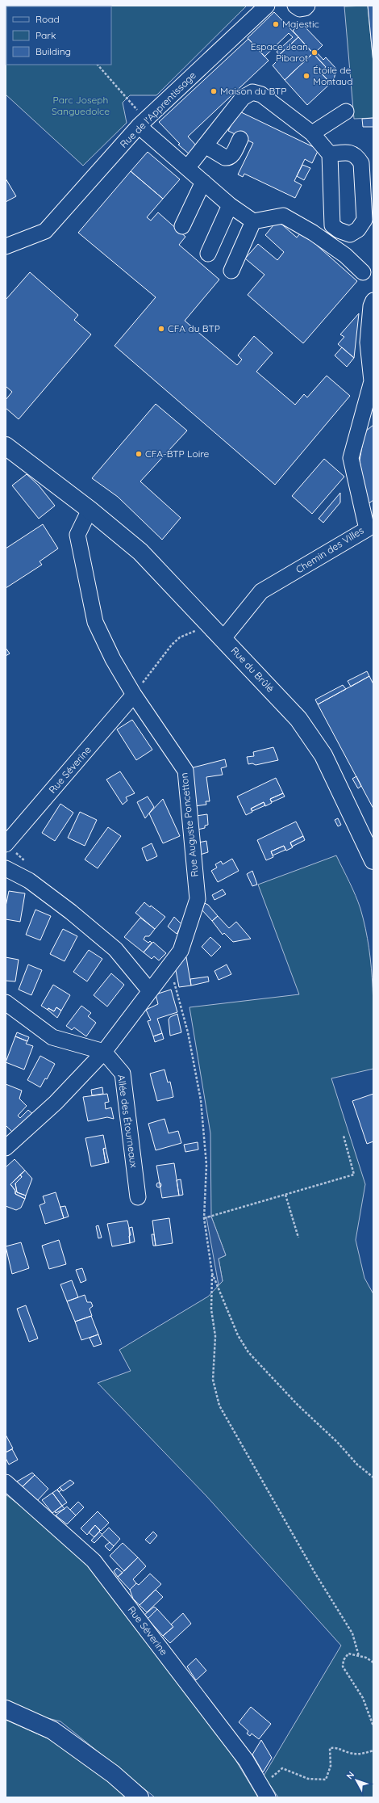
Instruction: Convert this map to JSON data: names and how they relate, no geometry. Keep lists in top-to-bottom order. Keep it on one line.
{"streets":{"main road":["Rue du Brûlé"],"street":["Rue de l'Apprentissage","Chemin des Villes","Rue Séverine","Rue Auguste Poncetton","Allée des Étourneaux"]},"crossings":[["Chemin des Villes","Rue du Brûlé"],["Rue du Brûlé","Rue Auguste Poncetton"],["Rue Séverine","Rue Auguste Poncetton"],["Rue Auguste Poncetton","Allée des Étourneaux"]],"parks":["Parc Joseph Sanguedolce"],"places":["Majestic","Espace Jean Pibarot","Étoile de Montaud","Maison du BTP","CFA du BTP","CFA-BTP Loire"],"legend":["Road","Park","Building"],"north":"top left"}
